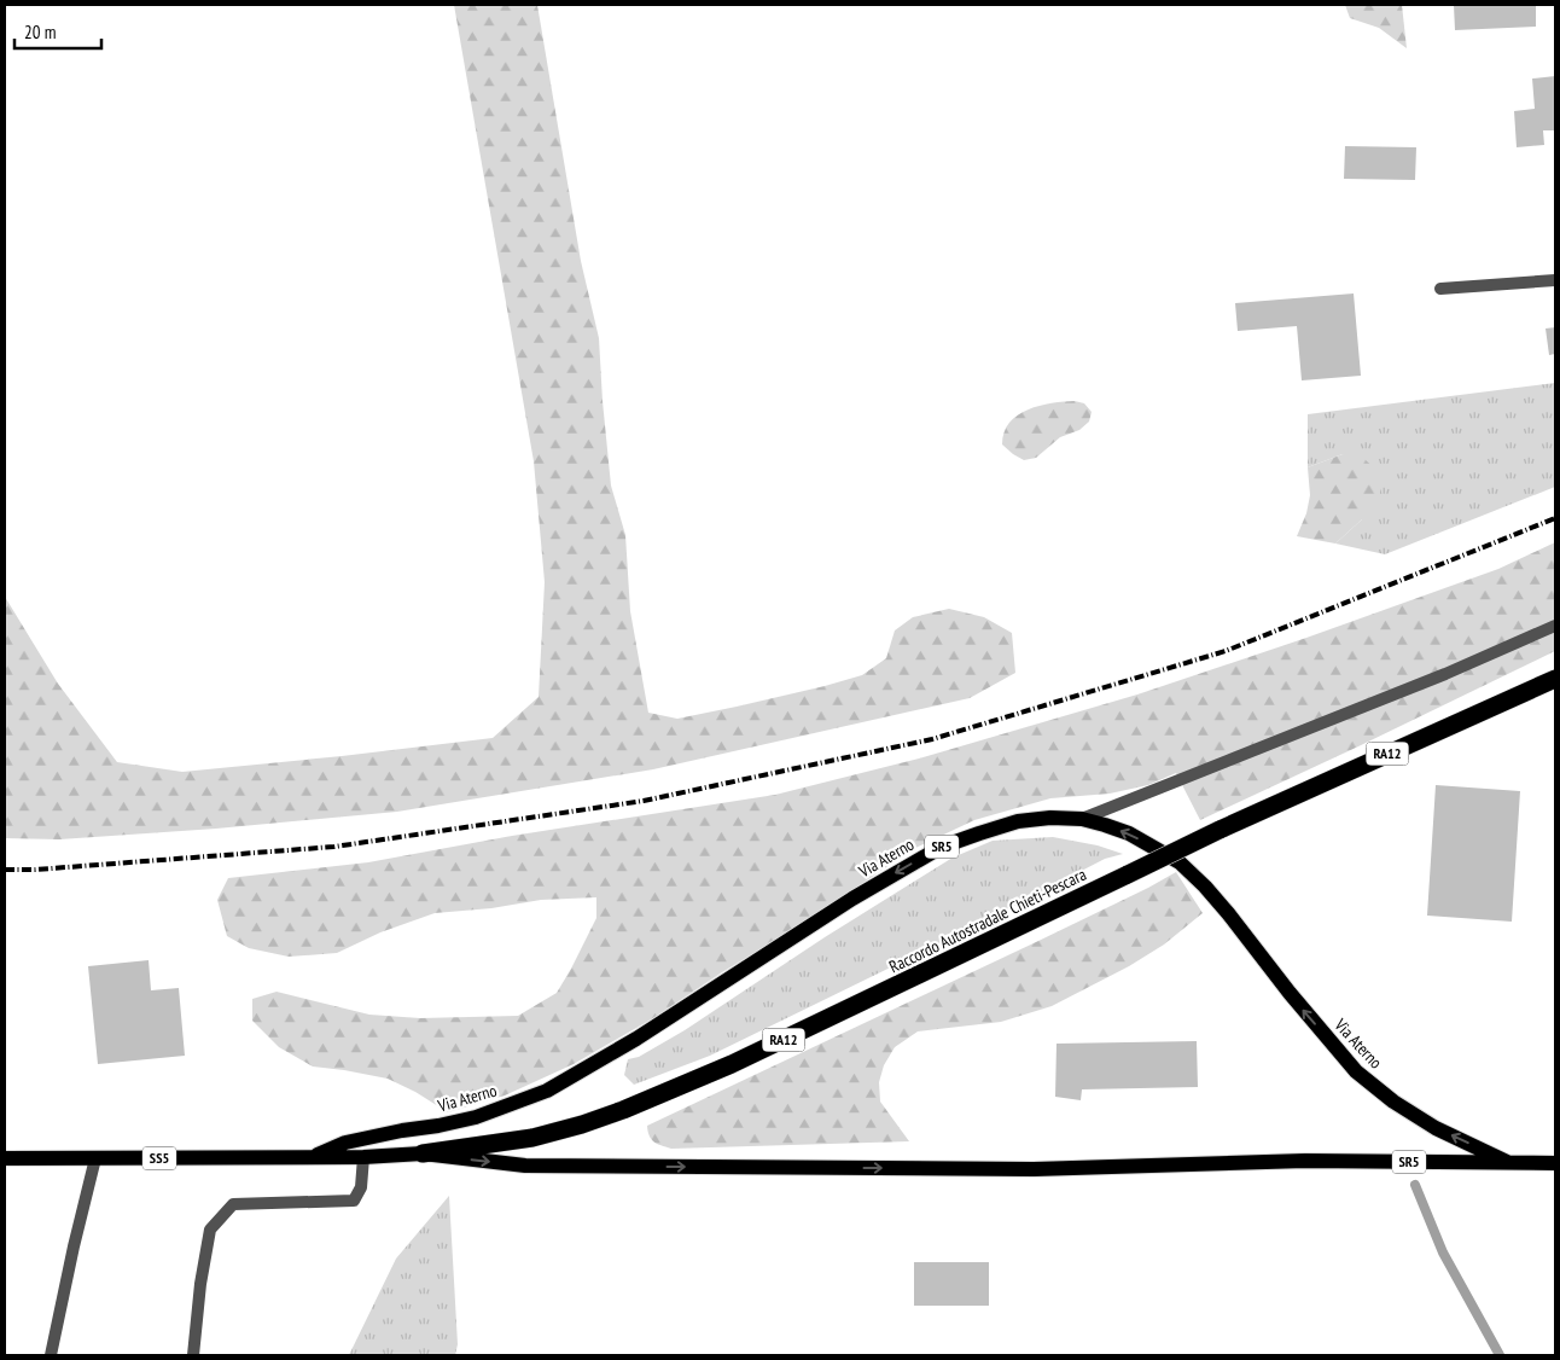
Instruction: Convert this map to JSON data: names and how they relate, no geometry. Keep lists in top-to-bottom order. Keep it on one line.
{"streets":{"highway":["RA12","Raccordo Autostradale Chieti-Pescara"],"main road":["SR5","Via Aterno","SS5"]},"crossings":[["Via Aterno","Raccordo Autostradale Chieti-Pescara"]],"scale_bar":"20 m"}
